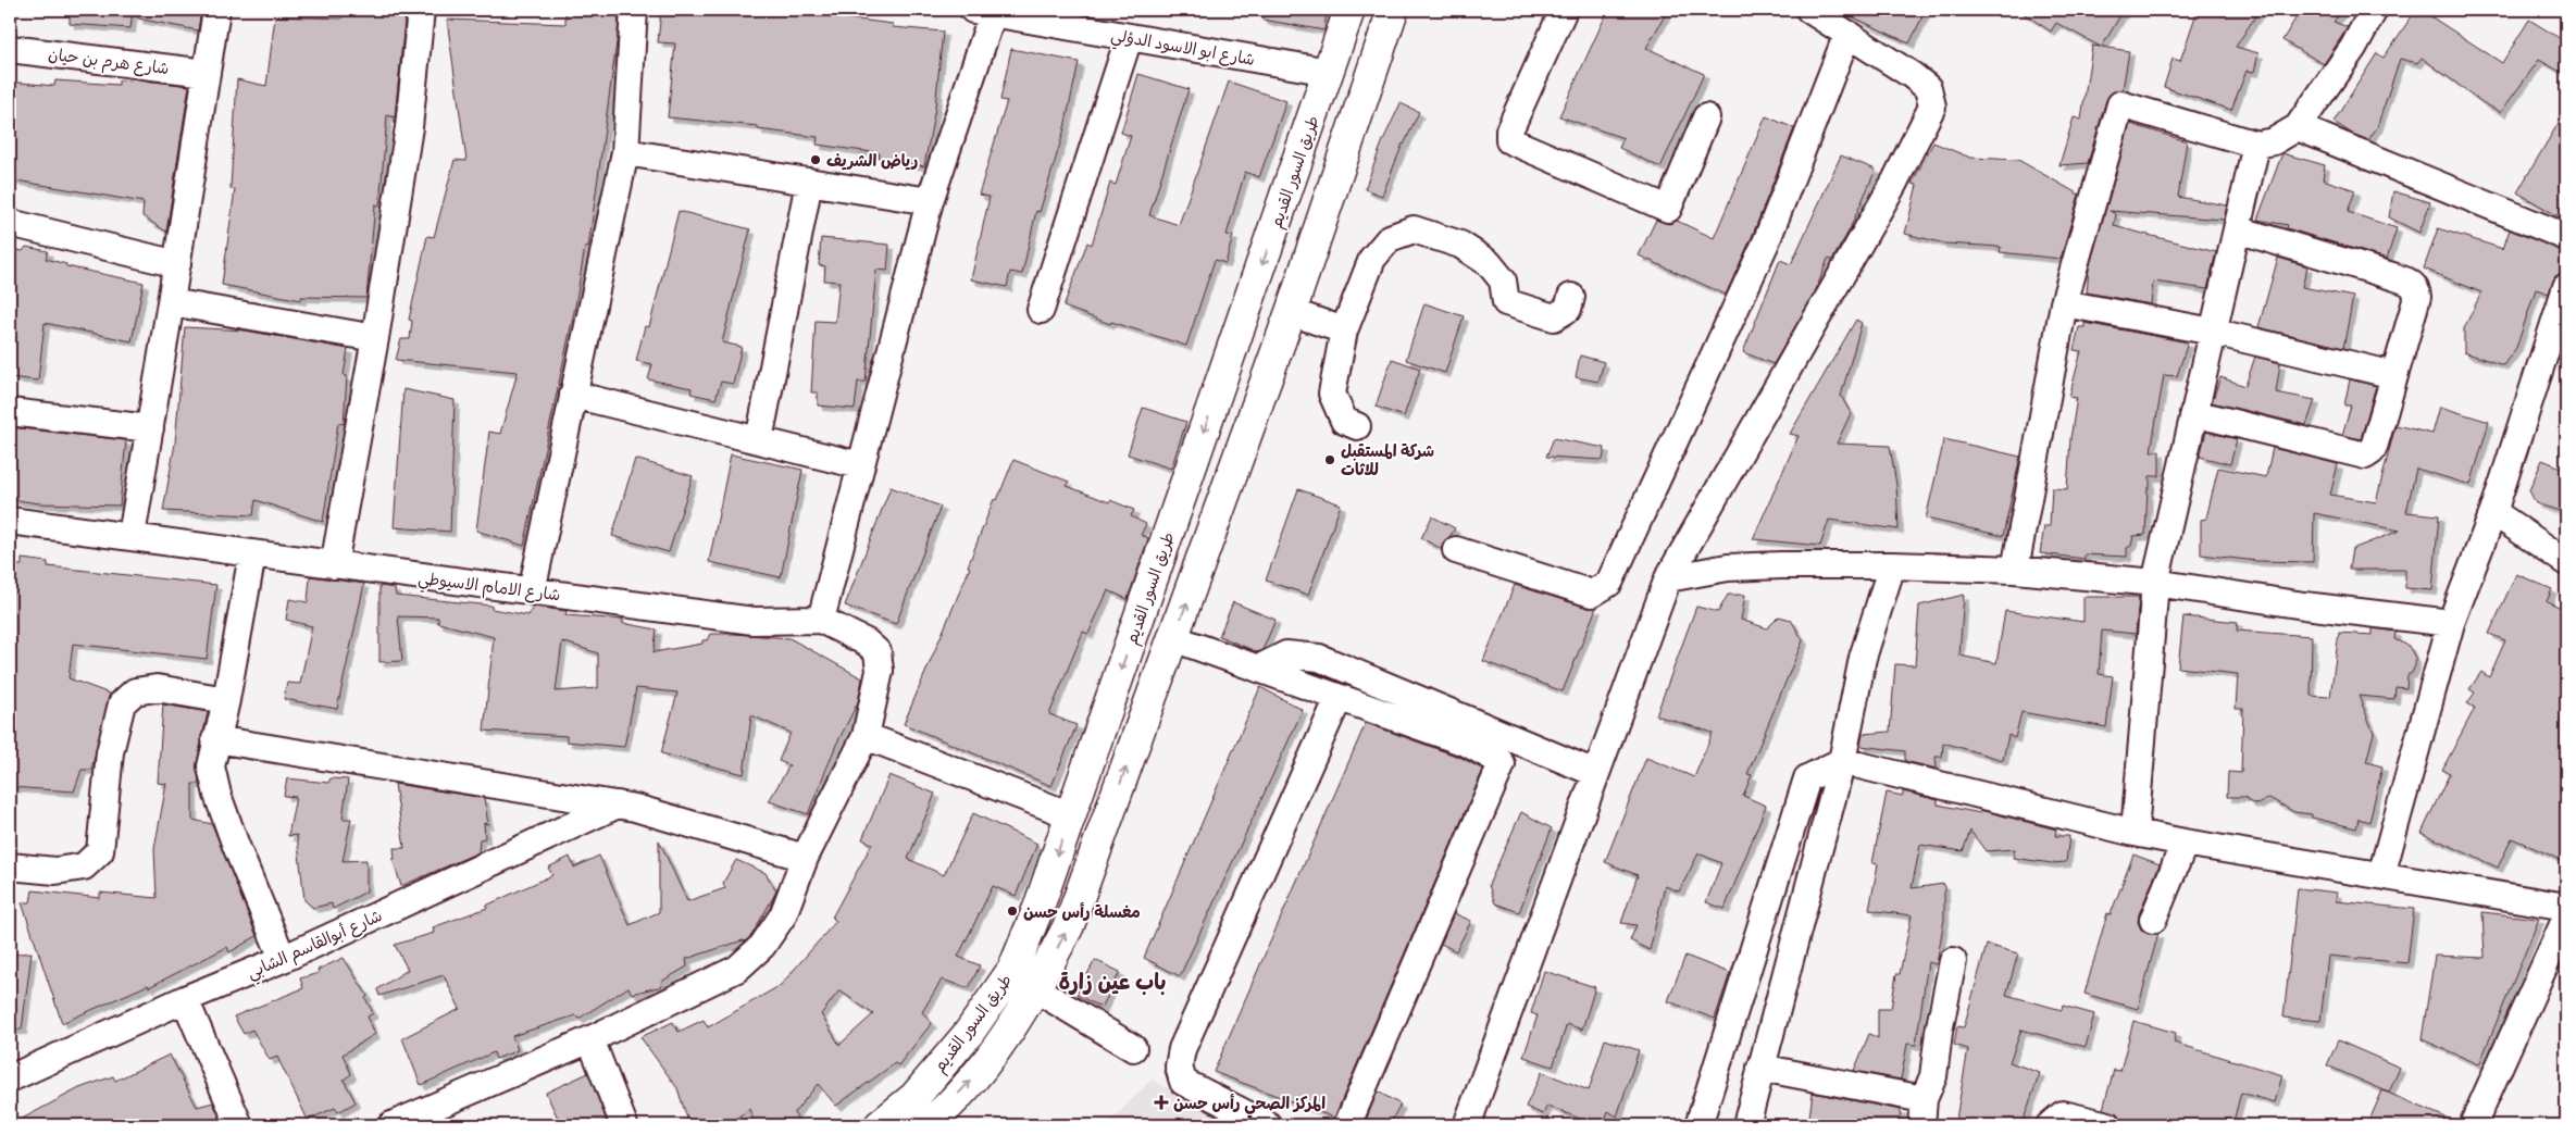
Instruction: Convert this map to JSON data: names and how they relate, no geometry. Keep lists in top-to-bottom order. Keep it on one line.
{"streets":{"main road":["طريق السور القديم"],"street":["شارع ابو الاسود الدؤلي","شارع هرم بن حيان","شارع الامام الاسيوطي","شارع أبوالقاسم الشابي"]},"crossings":[["شارع ابو الاسود الدؤلي","طريق السور القديم"]],"districts":["باب عين زارة"],"places":{"other":["رياض الشريف","شركة المستقبل للاثات","مغسلة رأس حسن"],"health":["المركز الصحي رأس حسن"]}}
